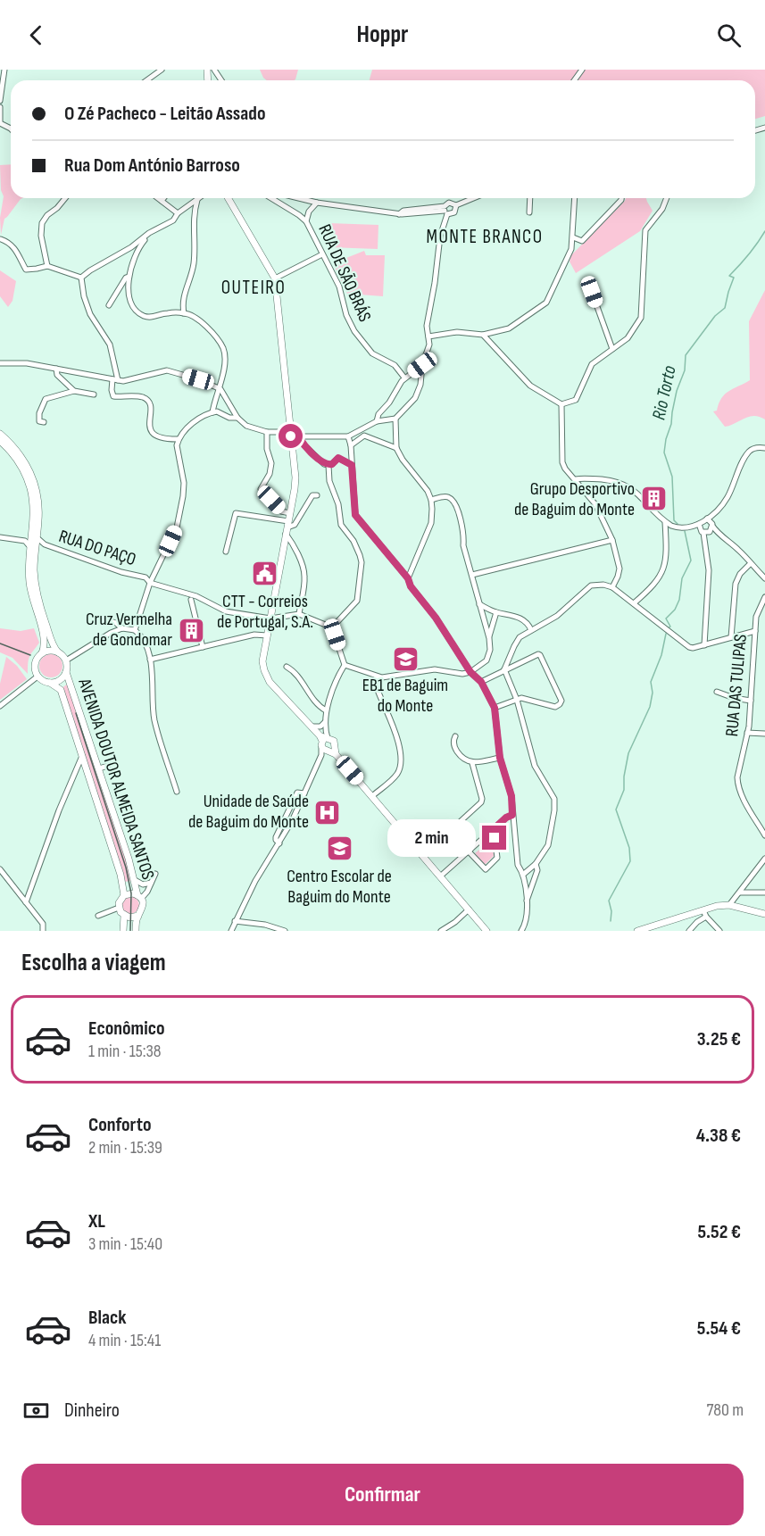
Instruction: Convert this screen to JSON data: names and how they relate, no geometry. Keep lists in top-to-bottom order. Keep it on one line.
{"streets":{"main road":["AVENIDA DOUTOR ALMEIDA SANTOS"],"street":["RUA DE SÃO BRÁS","RUA DO PAÇO","RUA DAS TULIPAS"]},"districts":["MONTE BRANCO","OUTEIRO"],"water":["Rio Torto"],"places":{"building":["Grupo Desportivo de Baguim do Monte","Cruz Vermelha de Gondomar"],"public building":["CTT - Correios de Portugal, S.A."],"school or university":["EB1 de Baguim do Monte","Centro Escolar de Baguim do Monte"],"hospital":["Unidade de Saúde de Baguim do Monte"]},"page":{"header":"Hoppr","banner":["O Zé Pacheco - Leitão Assado","Rua Dom António Barroso"],"bubble":"2 min","heading":"Escolha a viagem","list":[{"name":"Econômico","note":"1 min · 15:38","value":"3.25 €"},{"name":"Conforto","note":"2 min · 15:39","value":"4.38 €"},{"name":"XL","note":"3 min · 15:40","value":"5.52 €"},{"name":"Black","note":"4 min · 15:41","value":"5.54 €"}],"pay":["Dinheiro","780 m"],"buttons":"Confirmar"}}
